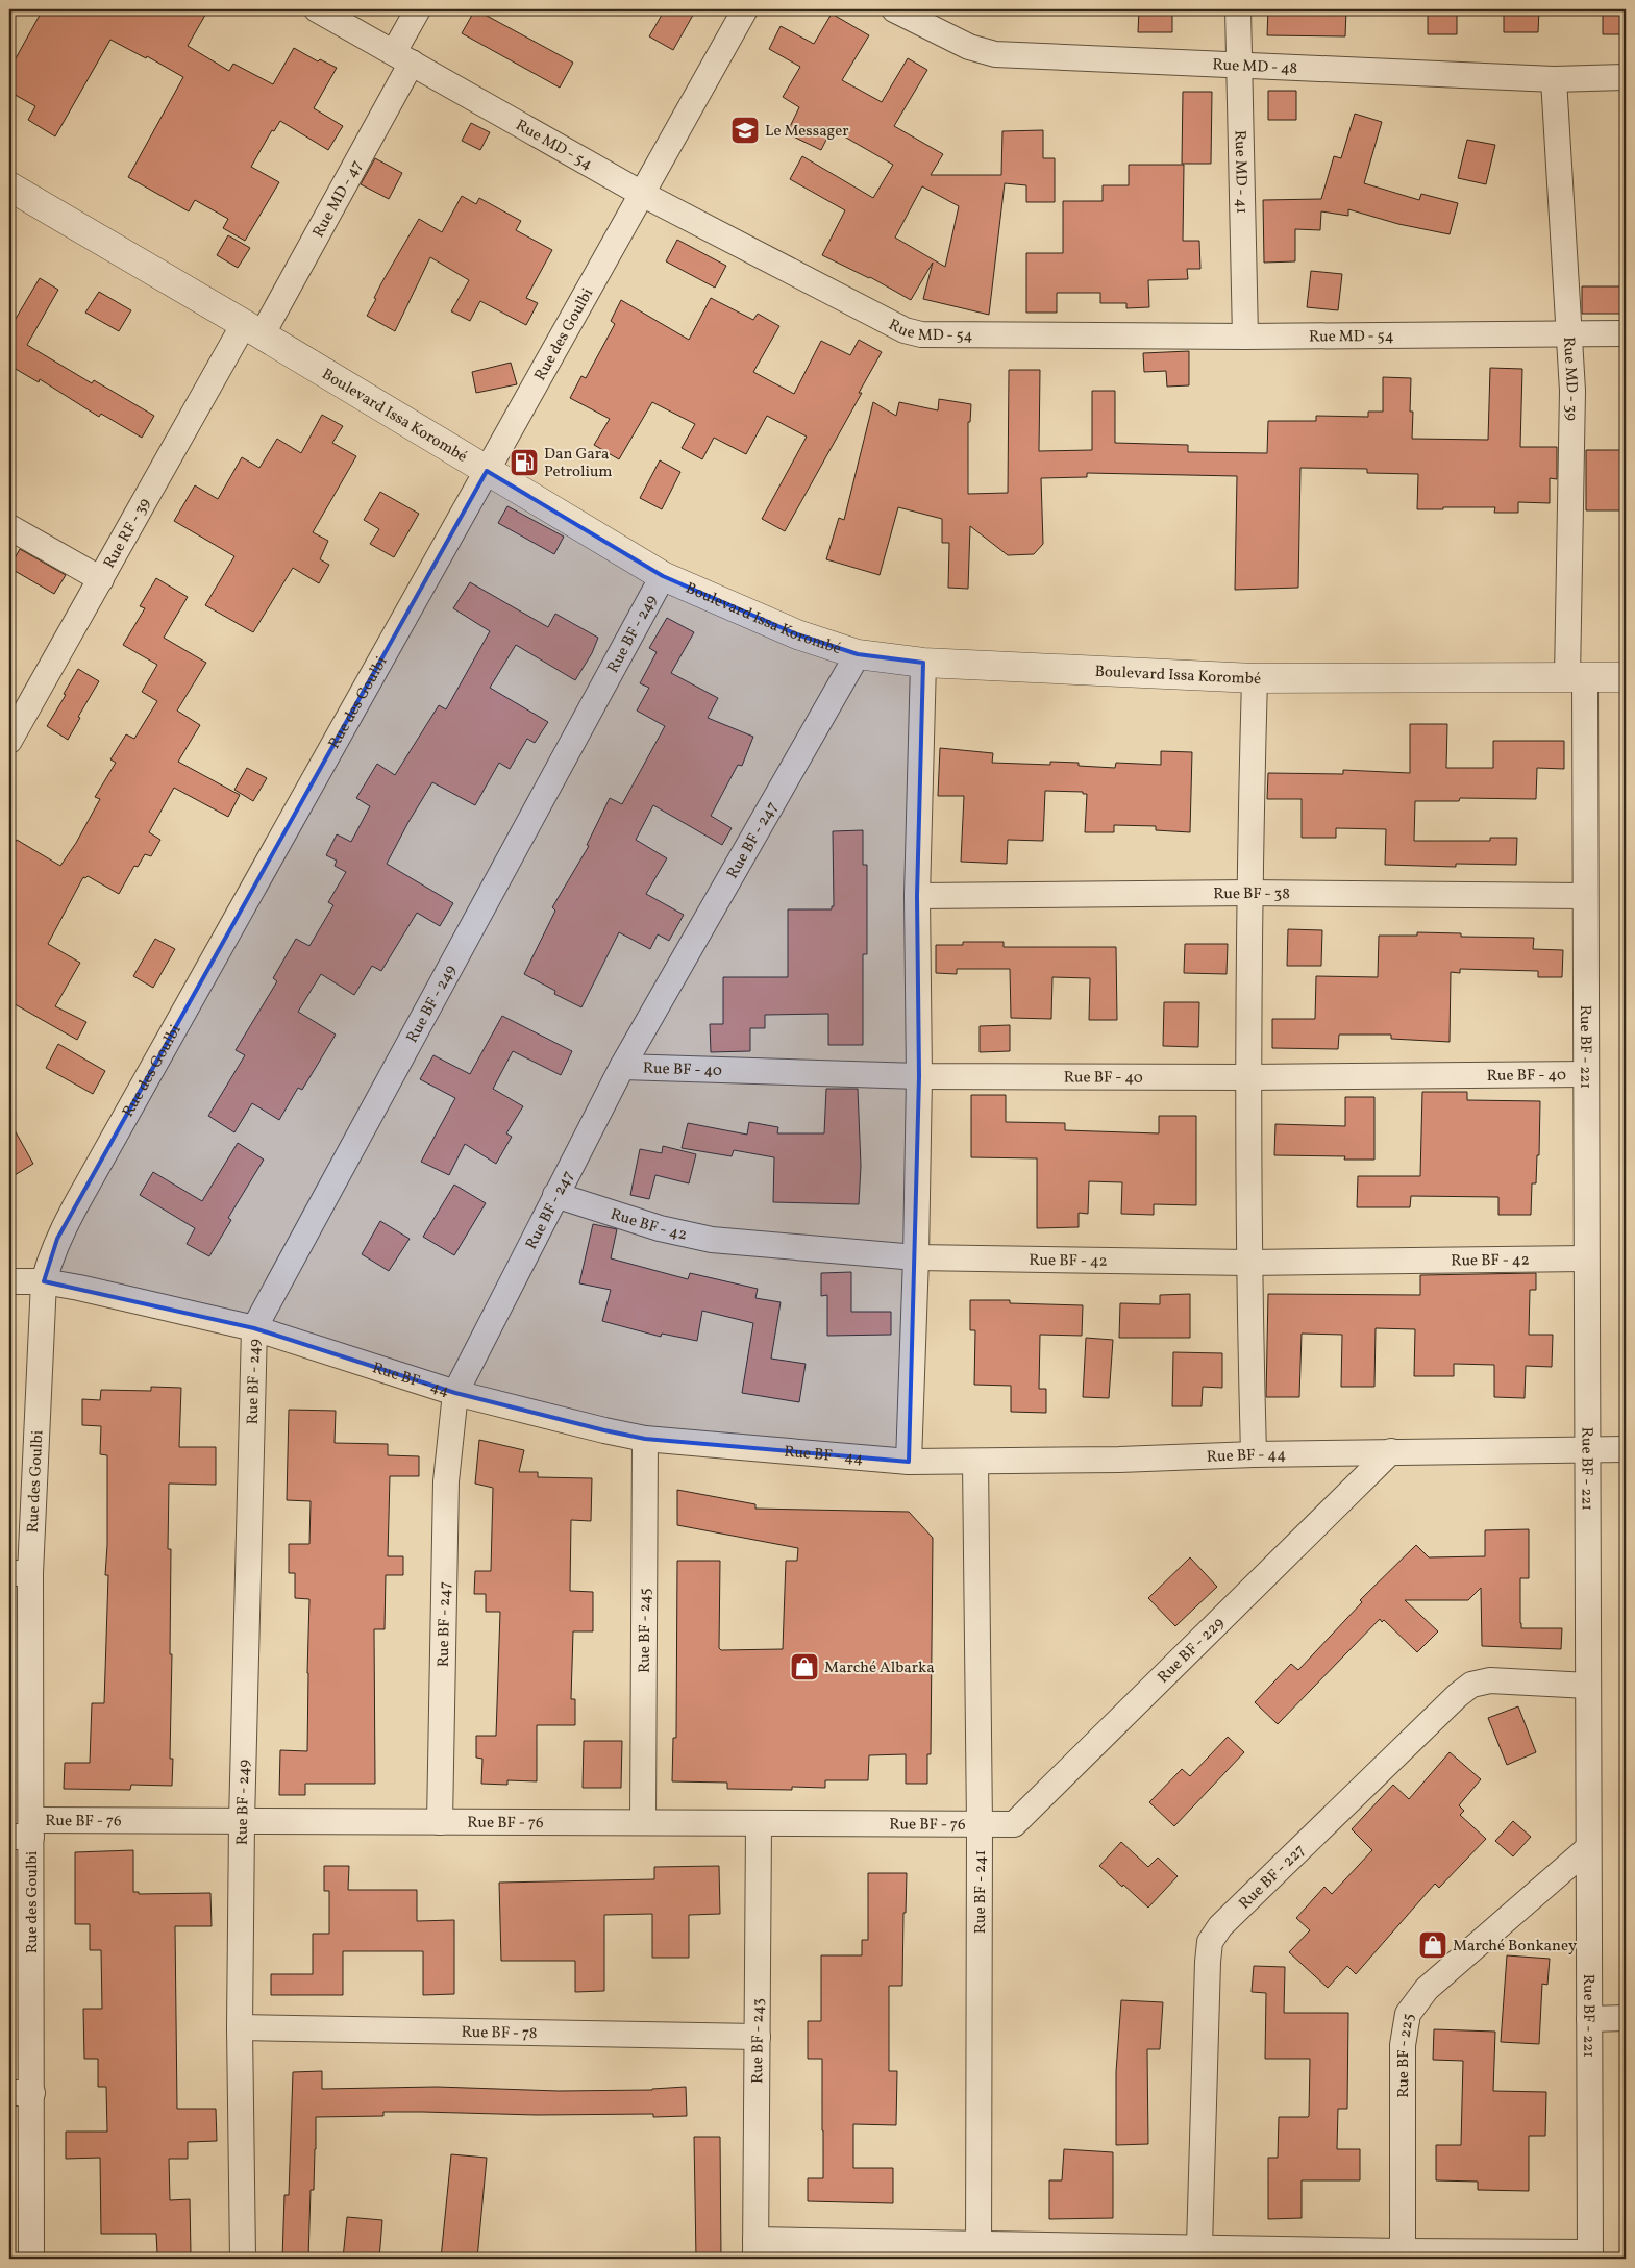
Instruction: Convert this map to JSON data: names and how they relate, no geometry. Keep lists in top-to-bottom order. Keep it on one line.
{"streets":{"street":["Rue MD - 48","Rue MD - 54","Rue MD - 41","Rue MD - 47","Rue des Goulbi","Rue MD - 39","Boulevard Issa Korombé","Rue RF - 39","Rue BF - 249","Rue BF - 247","Rue BF - 38","Rue BF - 221","Rue BF - 40","Rue BF - 42","Rue BF - 44","Rue BF - 245","Rue BF - 229","Rue BF - 76","Rue BF - 227","Rue BF - 241","Rue BF - 78","Rue BF - 243","Rue BF - 225"]},"crossings":[["Rue MD - 48","Rue MD - 41"],["Rue MD - 48","Rue MD - 39"],["Rue MD - 54","Rue MD - 41"],["Rue MD - 54","Rue MD - 47"],["Rue MD - 54","Rue des Goulbi"],["Rue MD - 54","Rue MD - 39"],["Rue MD - 47","Boulevard Issa Korombé"],["Rue MD - 47","Rue RF - 39"],["Rue des Goulbi","Boulevard Issa Korombé"],["Rue des Goulbi","Rue BF - 44"],["Rue des Goulbi","Rue BF - 76"],["Rue MD - 39","Boulevard Issa Korombé"],["Rue MD - 39","Rue BF - 221"],["Boulevard Issa Korombé","Rue RF - 39"],["Boulevard Issa Korombé","Rue BF - 249"],["Boulevard Issa Korombé","Rue BF - 247"],["Boulevard Issa Korombé","Rue BF - 221"],["Rue BF - 249","Rue BF - 44"],["Rue BF - 249","Rue BF - 76"],["Rue BF - 249","Rue BF - 78"],["Rue BF - 247","Rue BF - 40"],["Rue BF - 247","Rue BF - 42"],["Rue BF - 247","Rue BF - 44"],["Rue BF - 247","Rue BF - 76"],["Rue BF - 38","Rue BF - 221"],["Rue BF - 221","Rue BF - 40"],["Rue BF - 221","Rue BF - 42"],["Rue BF - 221","Rue BF - 44"],["Rue BF - 221","Rue BF - 227"],["Rue BF - 221","Rue BF - 225"],["Rue BF - 44","Rue BF - 245"],["Rue BF - 44","Rue BF - 229"],["Rue BF - 44","Rue BF - 241"],["Rue BF - 245","Rue BF - 76"],["Rue BF - 229","Rue BF - 76"],["Rue BF - 229","Rue BF - 241"],["Rue BF - 76","Rue BF - 241"],["Rue BF - 76","Rue BF - 243"],["Rue BF - 78","Rue BF - 243"]],"places":{"school or university":["Le Messager"],"fuel station":["Dan Gara Petrolium"],"shop":["Marché Albarka","Marché Bonkaney"]}}
